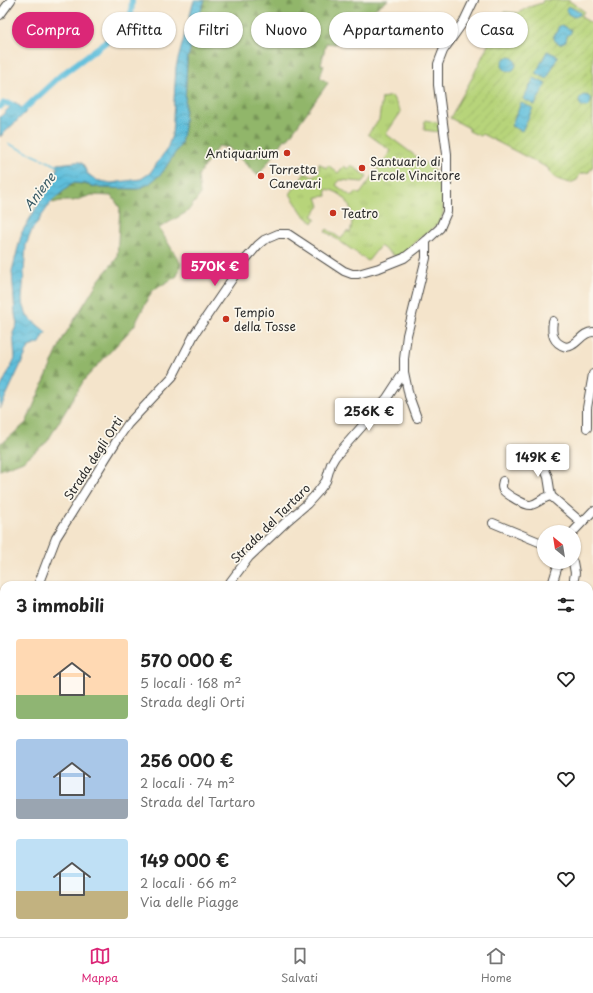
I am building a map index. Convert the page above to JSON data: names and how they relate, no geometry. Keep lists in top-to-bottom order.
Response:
{
  "streets": {
    "street": ["Strada degli Orti", "Strada del Tartaro"]
  },
  "water": ["Aniene"],
  "places": [
    "Antiquarium",
    "Santuario di Ercole Vincitore",
    "Torretta Canevari",
    "Teatro",
    "Tempio della Tosse"
  ],
  "north": "top left",
  "page": {
    "chip": [
      "Compra",
      "Affitta",
      "Filtri",
      "Nuovo",
      "Appartamento",
      "Casa"
    ],
    "price": ["570K €", "256K €", "149K €"],
    "heading": "3 immobili",
    "list": [
      {
        "name": "570 000 €",
        "note": "5 locali · 168 m² · Strada degli Orti"
      },
      {
        "name": "256 000 €",
        "note": "2 locali · 74 m² · Strada del Tartaro"
      },
      {
        "name": "149 000 €",
        "note": "2 locali · 66 m² · Via delle Piagge"
      }
    ],
    "tabs": ["Mappa", "Salvati", "Home"]
  }
}
